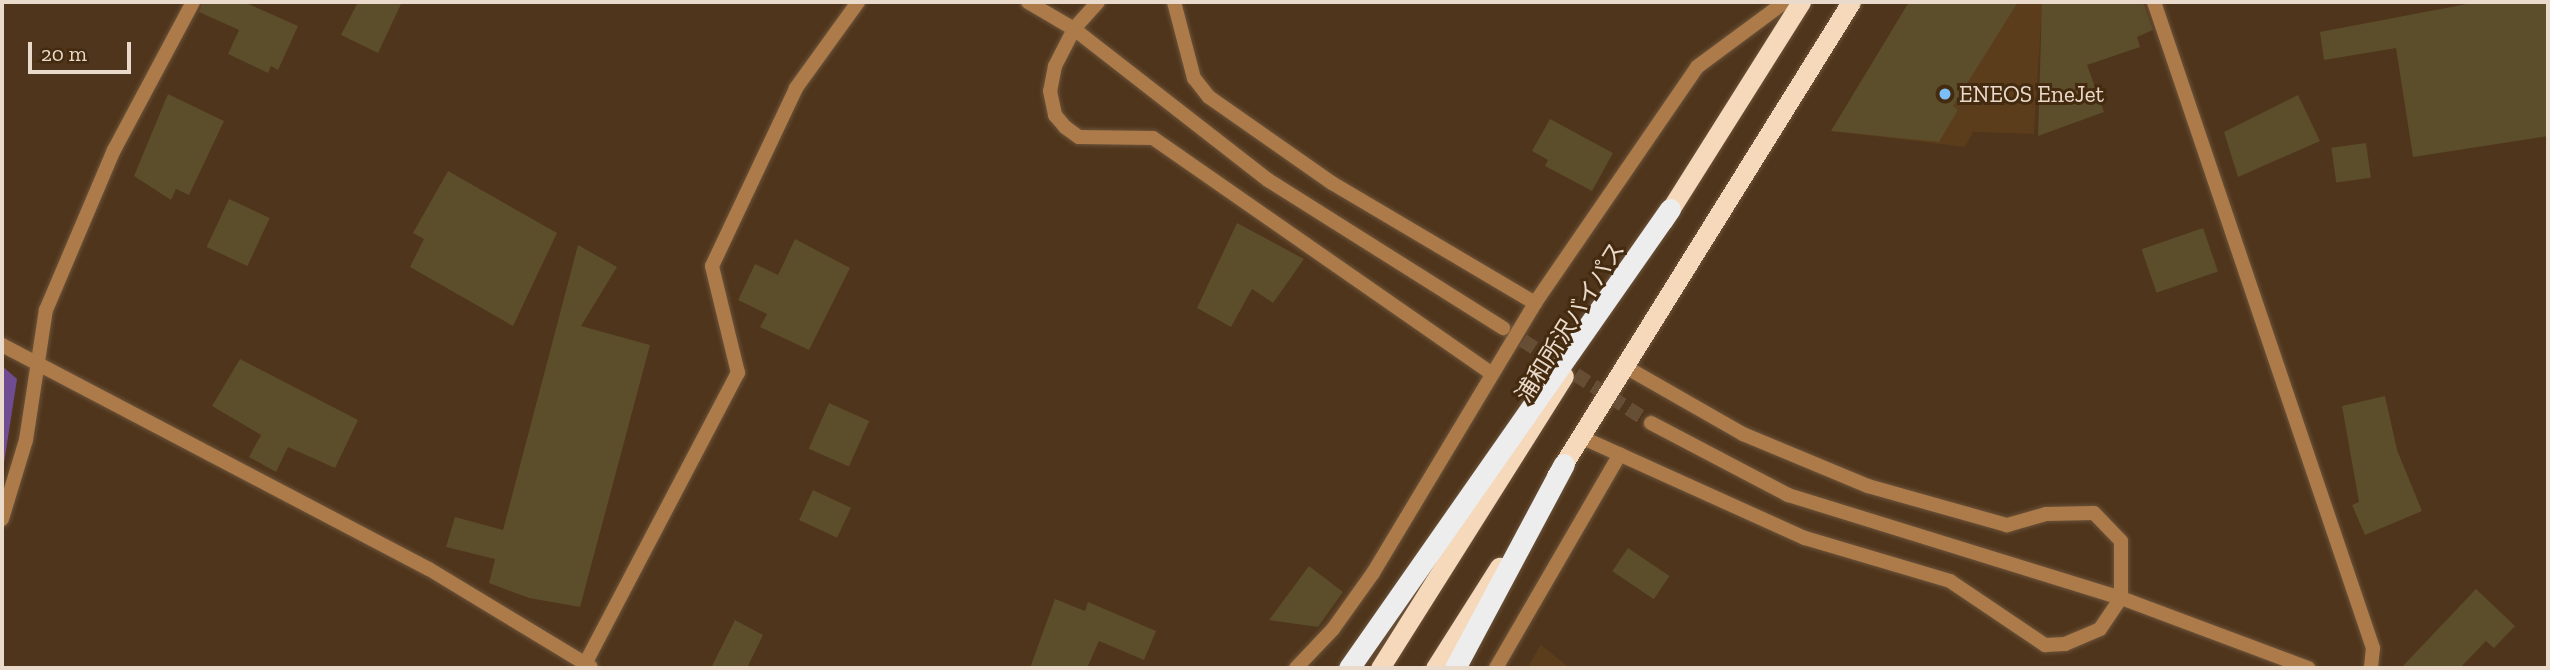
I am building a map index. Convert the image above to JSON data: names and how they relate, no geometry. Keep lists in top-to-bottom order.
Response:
{
  "streets": {
    "highway": ["浦和所沢バイパス"]
  },
  "places": ["ENEOS EneJet"],
  "scale_bar": "20 m"
}
